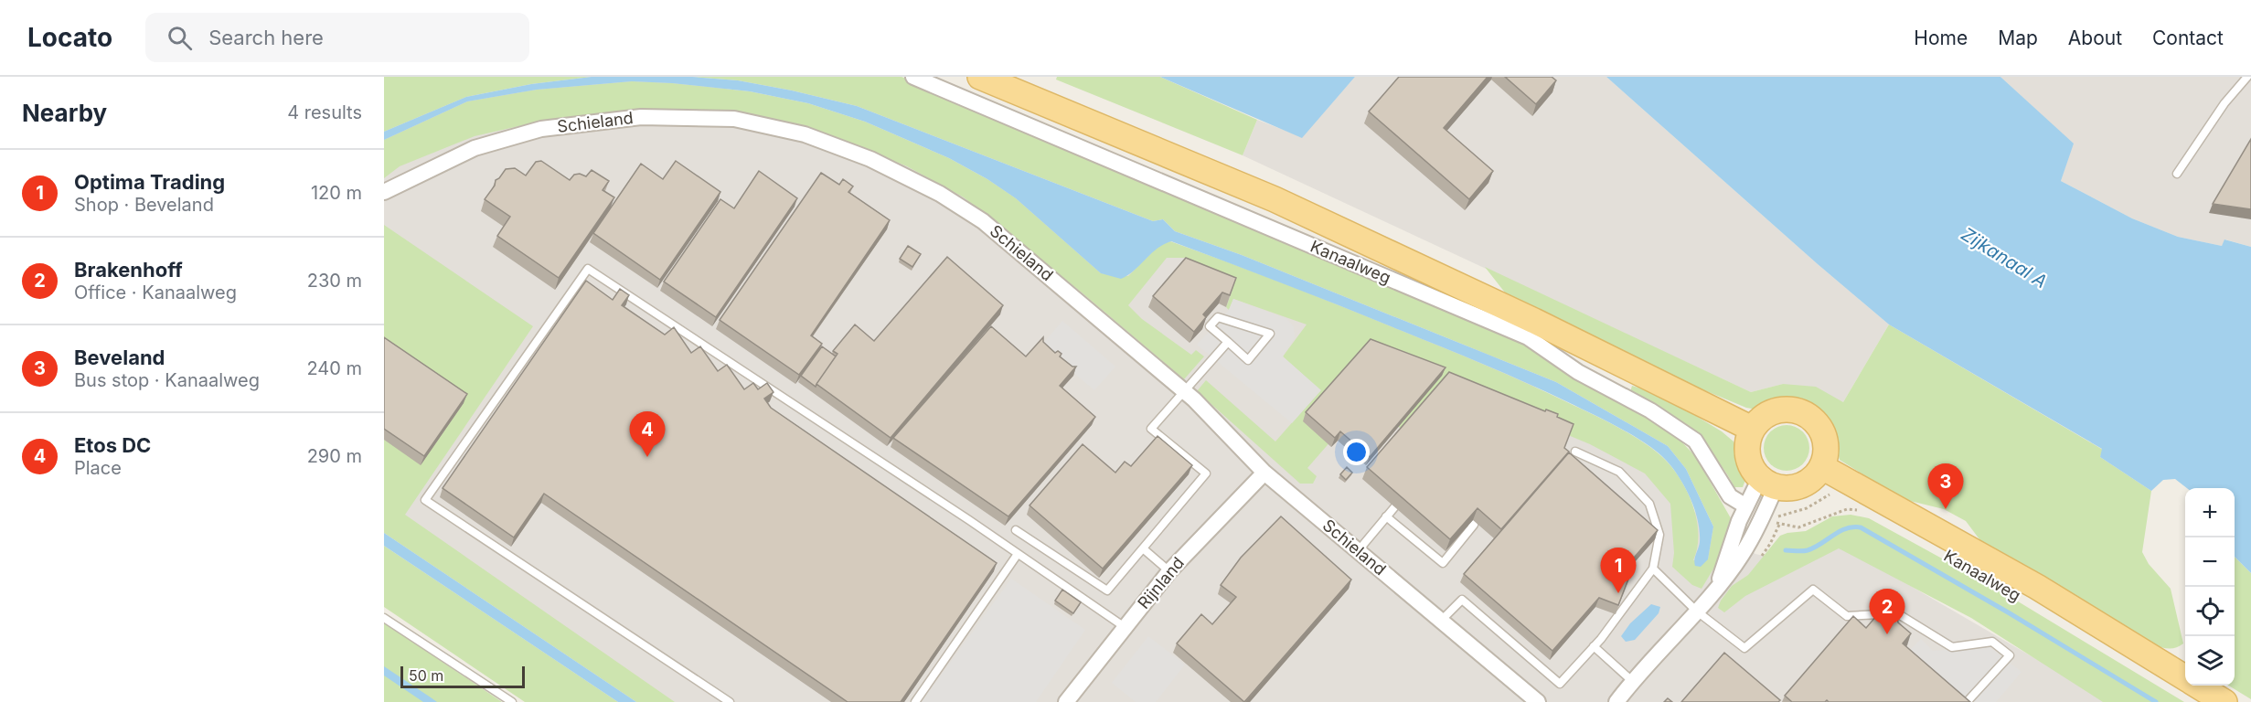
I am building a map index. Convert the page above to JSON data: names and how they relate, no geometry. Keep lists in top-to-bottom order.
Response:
{
  "streets": {
    "main road": ["Kanaalweg"],
    "street": ["Schieland", "Rijnland"]
  },
  "crossings": [
    ["Schieland", "Rijnland"]
  ],
  "water": ["Zijkanaal A"],
  "scale_bar": "50 m",
  "page": {
    "header": "Locato",
    "search": "Search here",
    "nav": [
      "Home",
      "Map",
      "About",
      "Contact"
    ],
    "heading": ["Nearby", "4 results"],
    "list": [
      {
        "mark": "1",
        "name": "Optima Trading",
        "note": "Shop · Beveland",
        "value": "120 m"
      },
      {
        "mark": "2",
        "name": "Brakenhoff",
        "note": "Office · Kanaalweg",
        "value": "230 m"
      },
      {
        "mark": "3",
        "name": "Beveland",
        "note": "Bus stop · Kanaalweg",
        "value": "240 m"
      },
      {
        "mark": "4",
        "name": "Etos DC",
        "note": "Place",
        "value": "290 m"
      }
    ],
    "pins": [
      "4",
      "3",
      "1",
      "2"
    ],
    "map_buttons": ["+", "−"],
    "scale": "50 m"
  }
}
